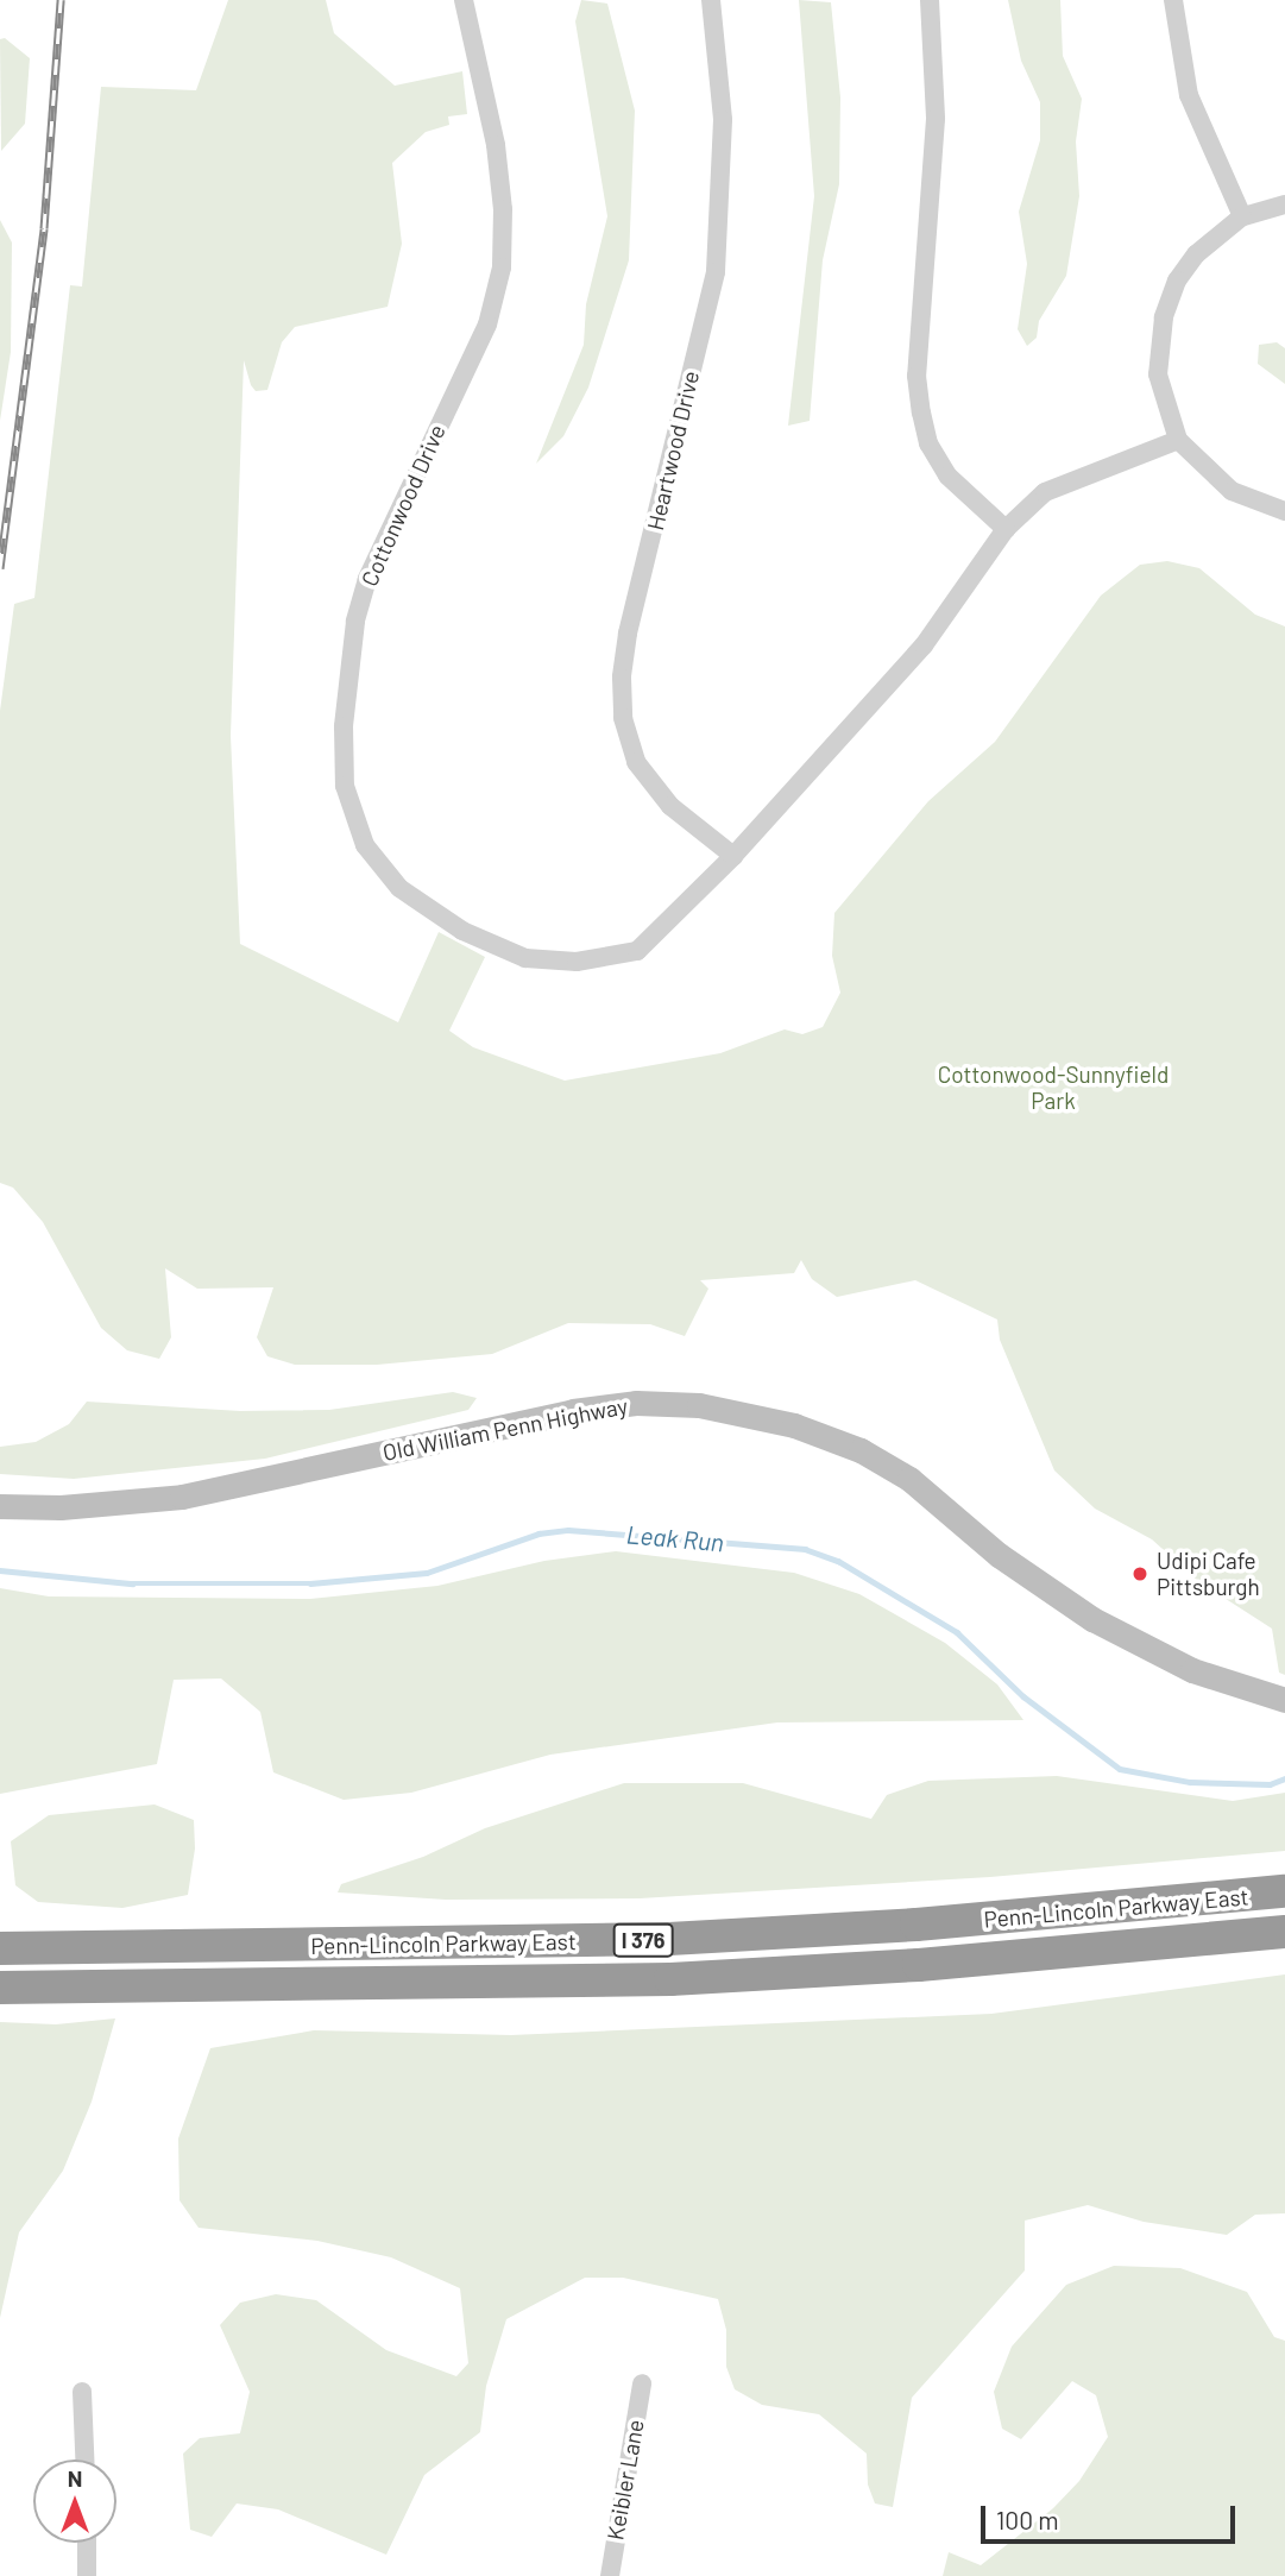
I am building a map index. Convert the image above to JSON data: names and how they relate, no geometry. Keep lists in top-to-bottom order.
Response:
{
  "streets": {
    "highway": ["Penn-Lincoln Parkway East", "I 376"],
    "main road": ["Old William Penn Highway"],
    "street": ["Heartwood Drive", "Cottonwood Drive", "Keibler Lane"]
  },
  "crossings": [
    ["Heartwood Drive", "Cottonwood Drive"]
  ],
  "water": ["Leak Run"],
  "parks": ["Cottonwood-Sunnyfield Park"],
  "places": ["Udipi Cafe Pittsburgh"],
  "scale_bar": "100 m",
  "north": "top"
}
